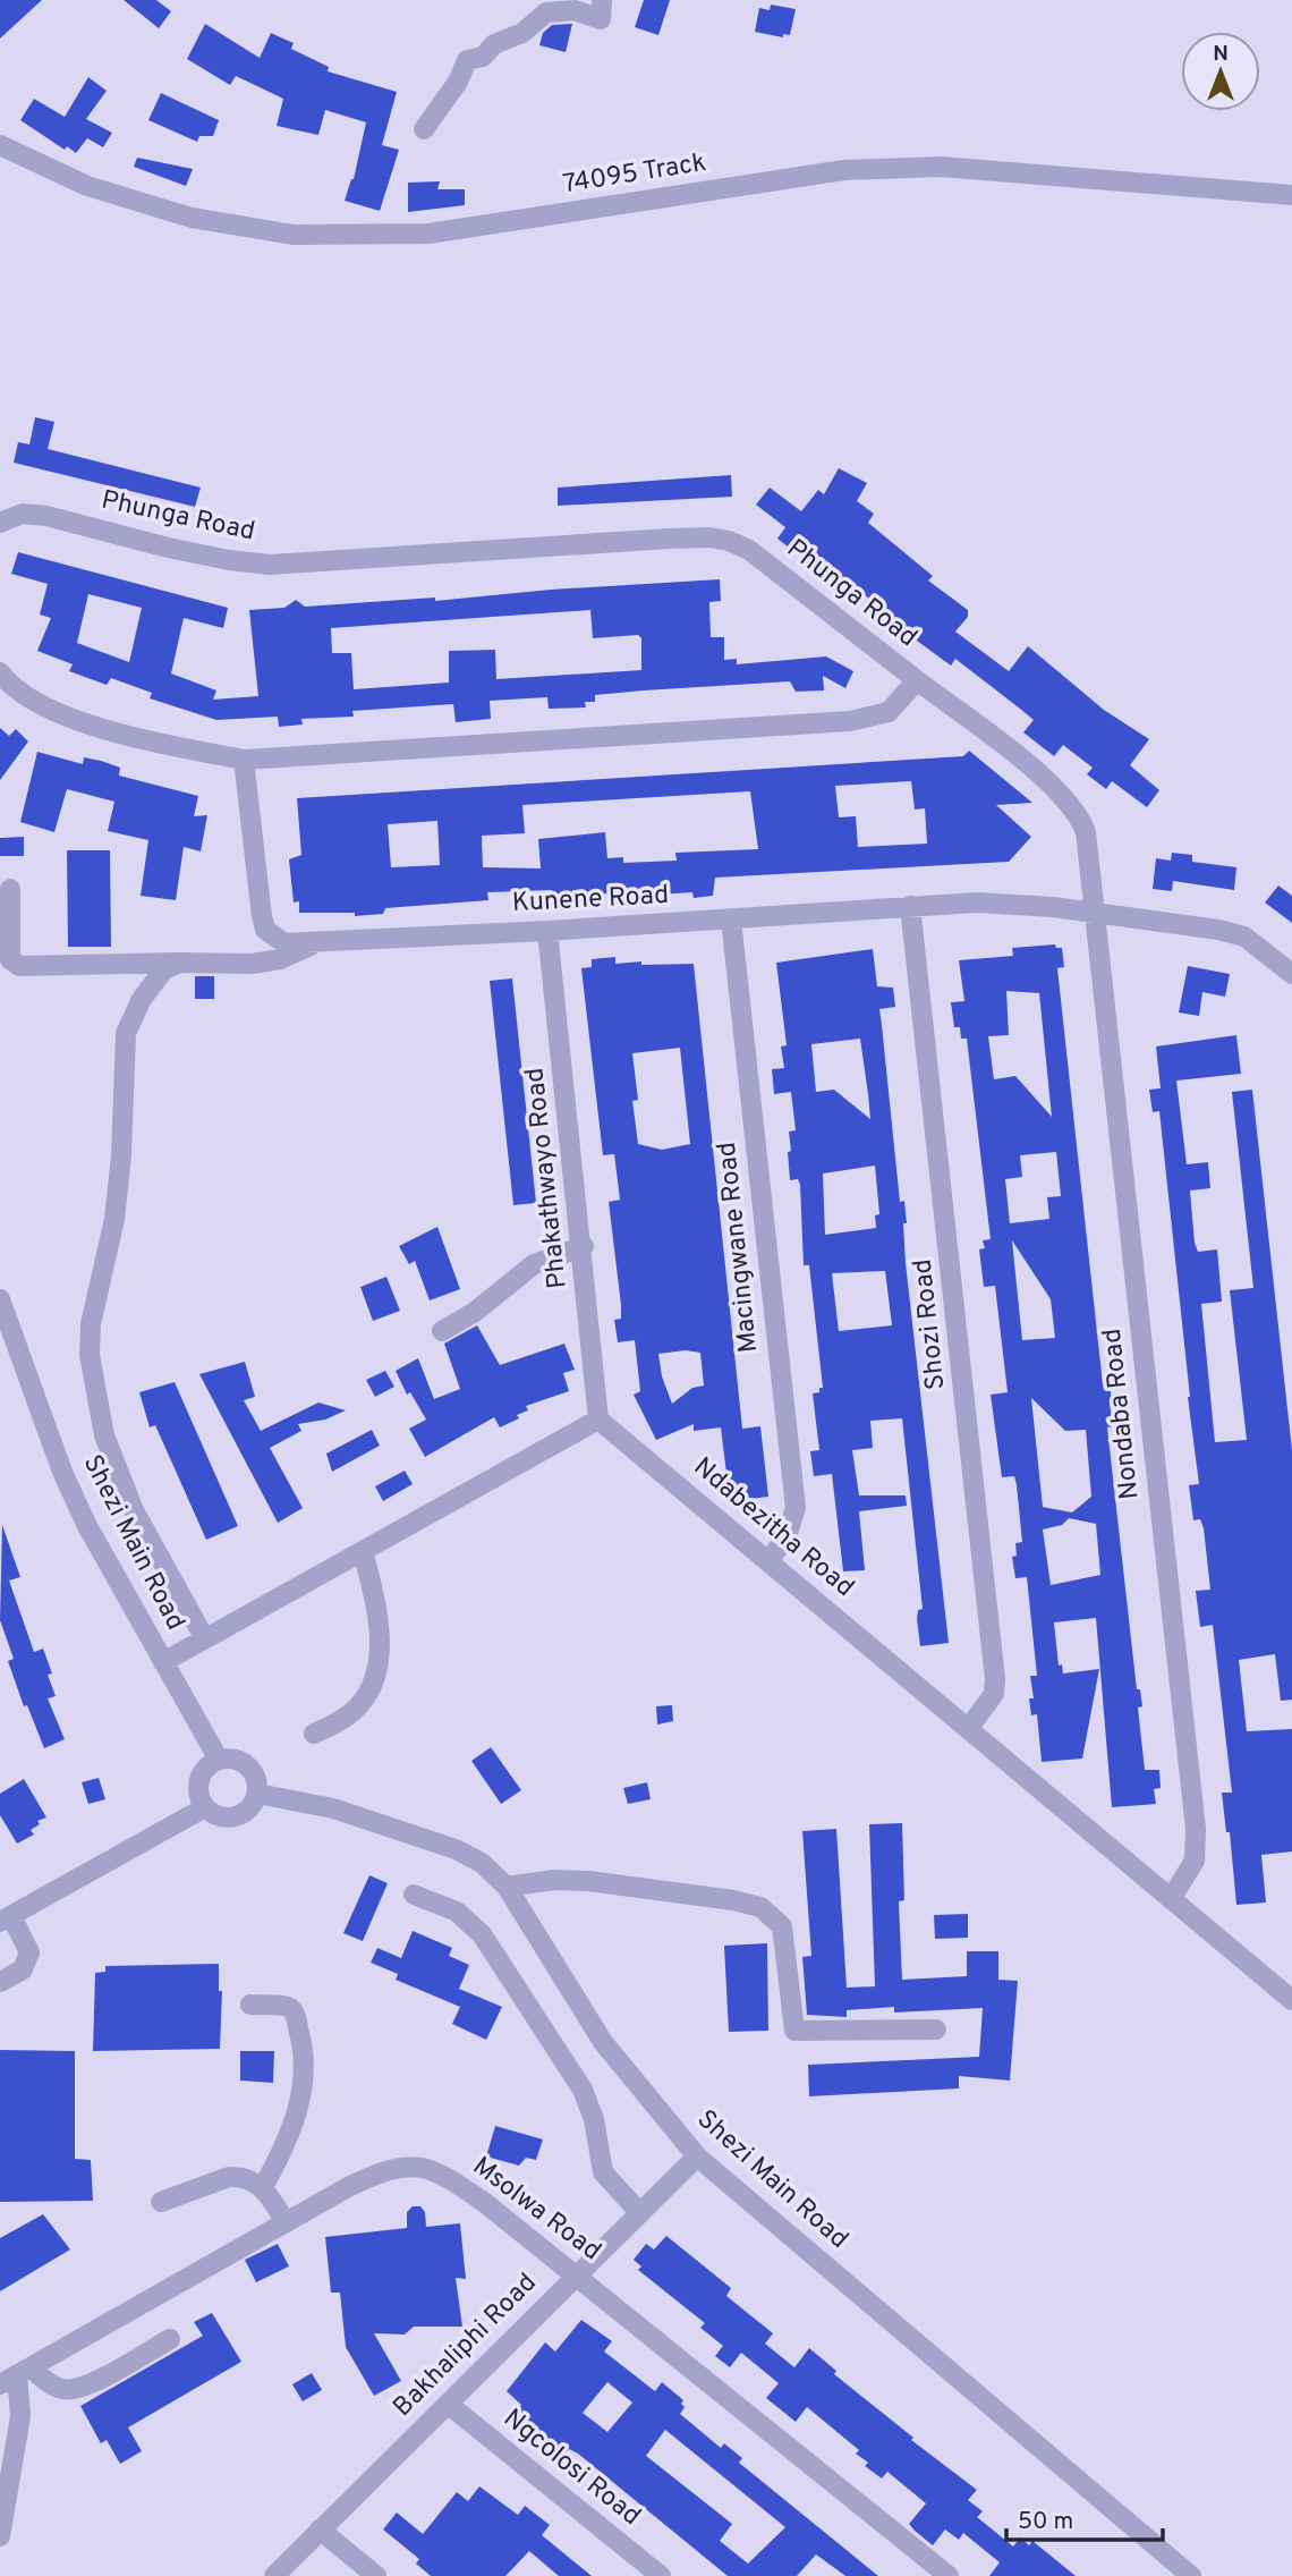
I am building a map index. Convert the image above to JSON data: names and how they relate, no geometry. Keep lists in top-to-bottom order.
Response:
{
  "streets": {
    "street": [
      "74095 Track",
      "Phunga Road",
      "Kunene Road",
      "Phakathwayo Road",
      "Macingwane Road",
      "Shozi Road",
      "Nondaba Road",
      "Ndabezitha Road",
      "Shezi Main Road",
      "Msolwa Road",
      "Bakhaliphi Road",
      "Ngcolosi Road"
    ]
  },
  "crossings": [
    ["Phunga Road", "Kunene Road"],
    ["Kunene Road", "Phakathwayo Road"],
    ["Kunene Road", "Macingwane Road"],
    ["Kunene Road", "Shozi Road"],
    ["Kunene Road", "Nondaba Road"],
    ["Phakathwayo Road", "Ndabezitha Road"],
    ["Macingwane Road", "Ndabezitha Road"],
    ["Shozi Road", "Ndabezitha Road"],
    ["Nondaba Road", "Ndabezitha Road"],
    ["Shezi Main Road", "Bakhaliphi Road"],
    ["Msolwa Road", "Bakhaliphi Road"],
    ["Bakhaliphi Road", "Ngcolosi Road"]
  ],
  "scale_bar": "50 m",
  "north": "top"
}
